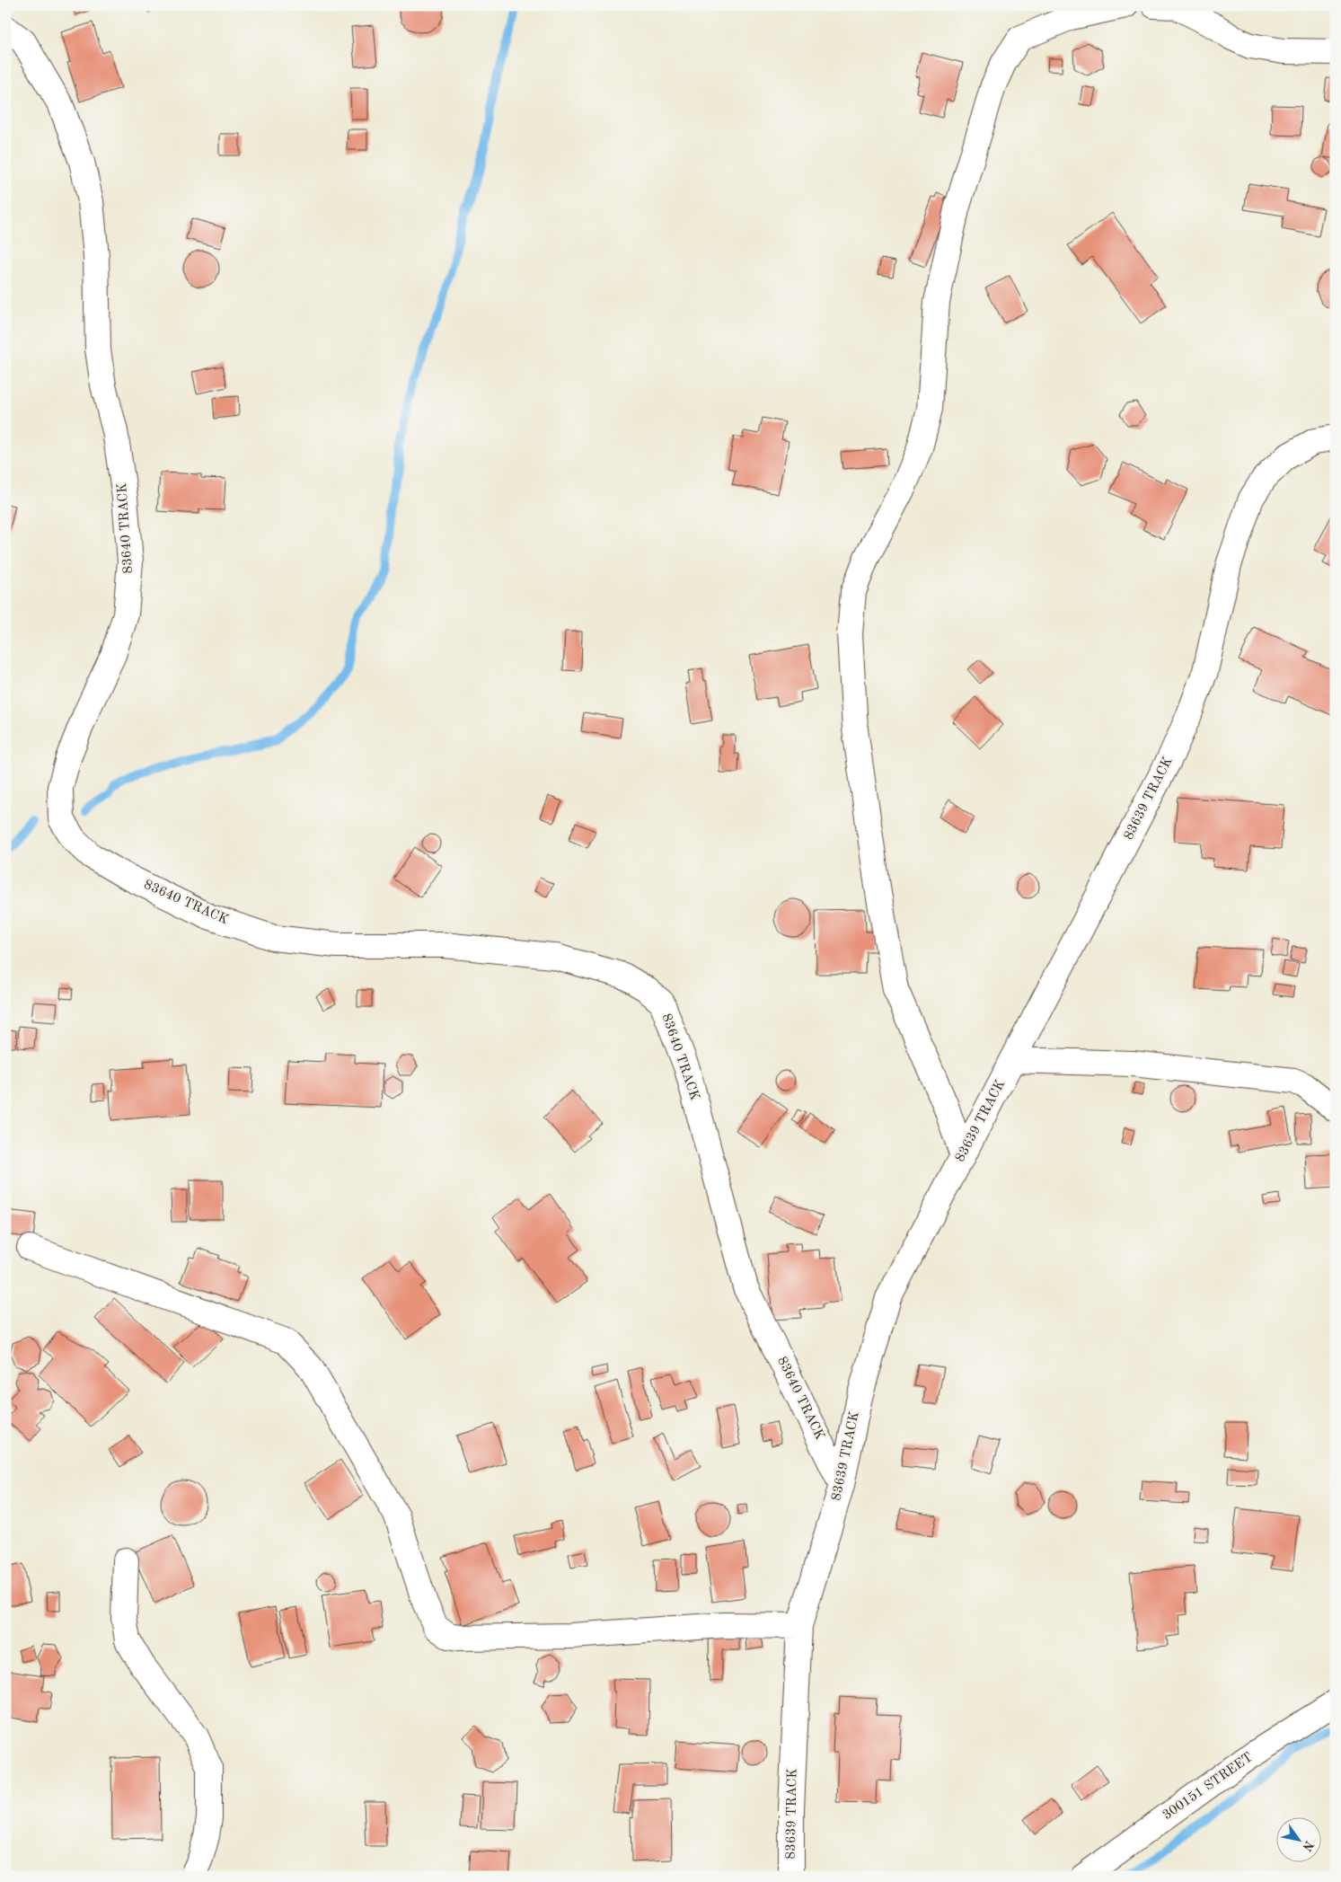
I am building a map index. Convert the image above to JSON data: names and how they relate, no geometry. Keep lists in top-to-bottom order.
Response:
{
  "streets": {
    "street": ["83640 TRACK", "83639 TRACK", "300151 STREET"]
  },
  "crossings": [
    ["83640 TRACK", "83639 TRACK"]
  ],
  "north": "bottom right"
}
